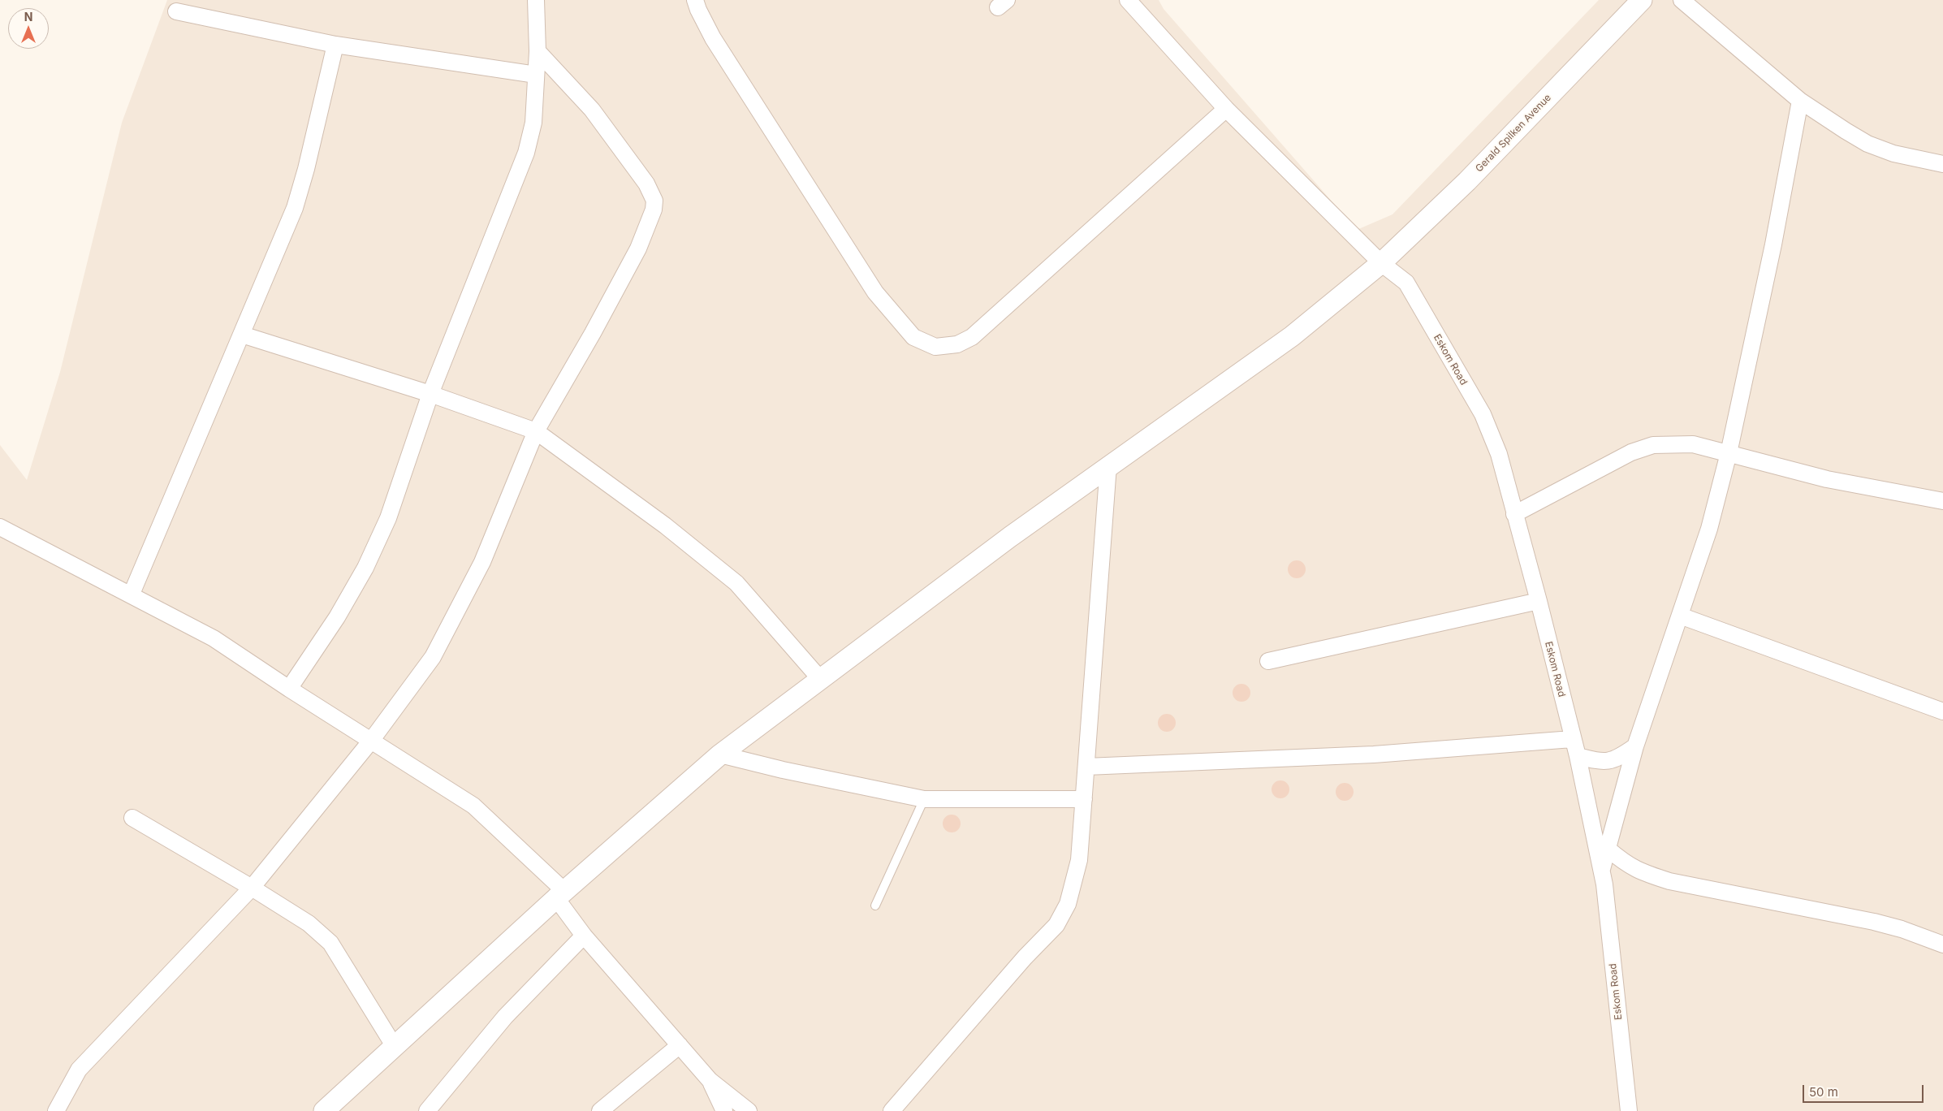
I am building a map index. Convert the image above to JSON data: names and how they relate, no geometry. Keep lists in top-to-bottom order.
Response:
{
  "streets": {
    "street": ["Gerald Spilken Avenue", "Eskom Road"]
  },
  "crossings": [
    ["Gerald Spilken Avenue", "Eskom Road"]
  ],
  "scale_bar": "50 m",
  "north": "top"
}
